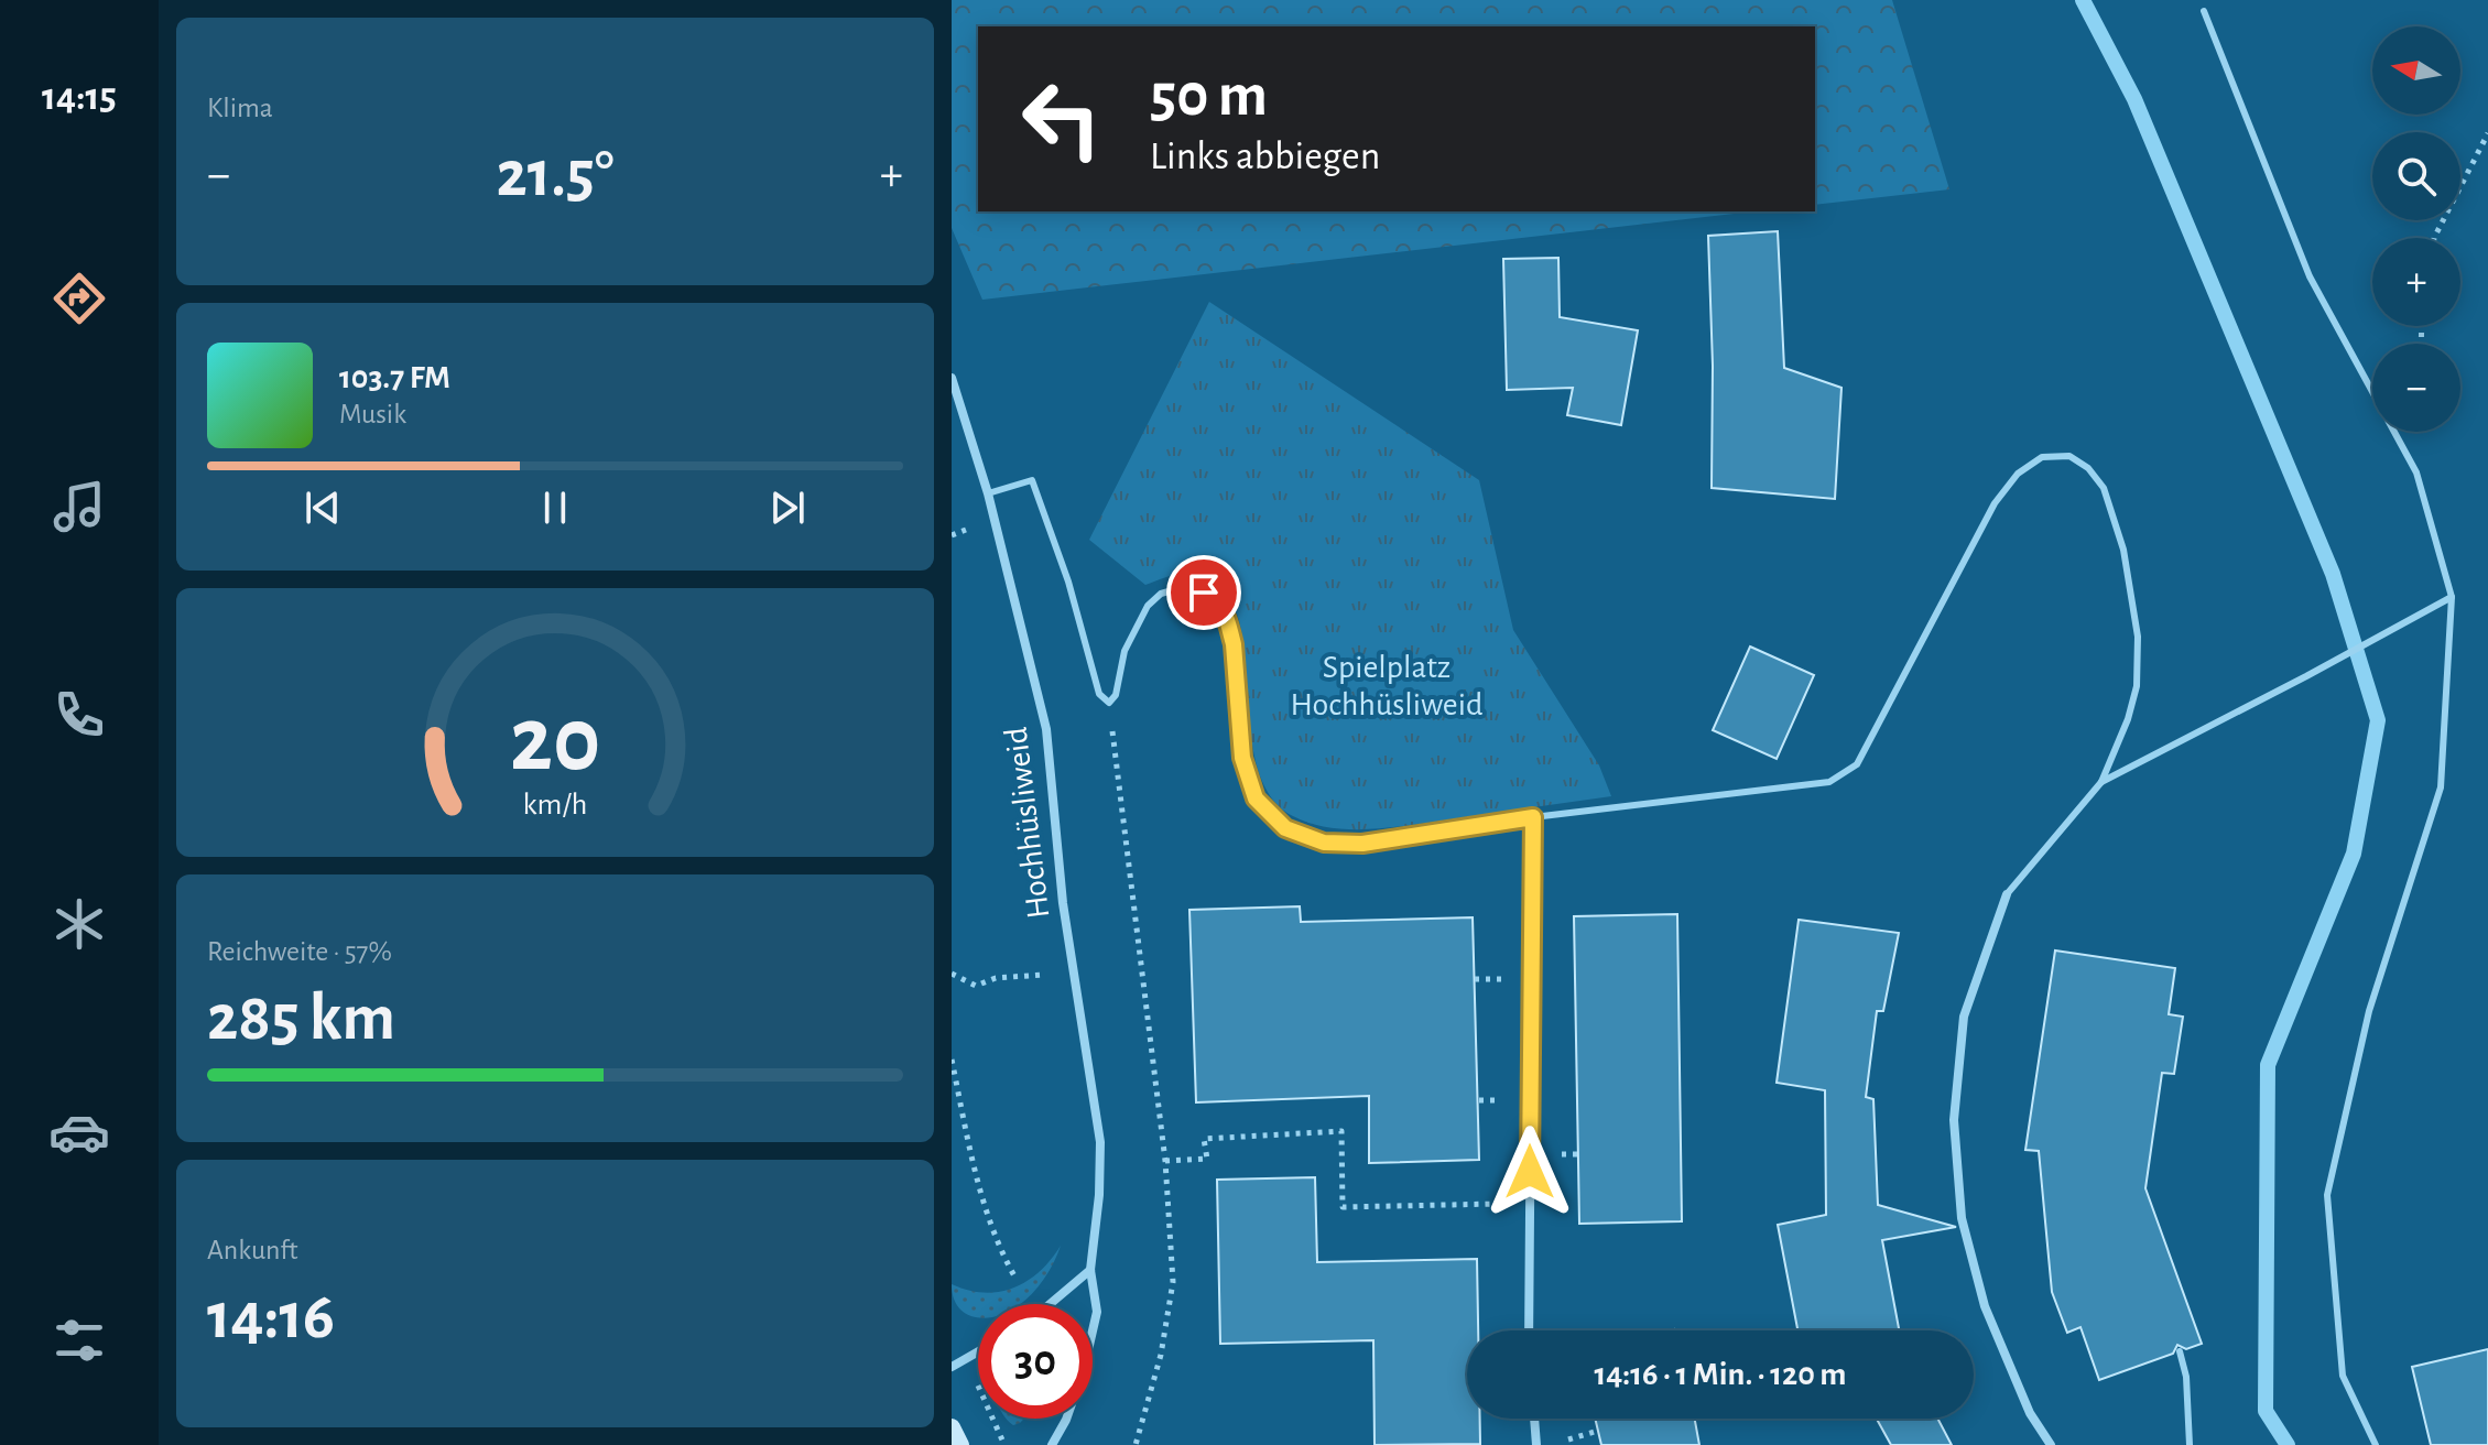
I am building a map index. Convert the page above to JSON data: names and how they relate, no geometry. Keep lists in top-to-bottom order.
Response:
{
  "streets": {
    "street": ["Hochhüsliweid"]
  },
  "parks": ["Spielplatz Hochhüsliweid"],
  "north": "left",
  "page": {
    "tabs": "14:15",
    "tile": [
      "Klima",
      ["Reichweite · 57%", "285 km"],
      ["Ankunft", "14:16"]
    ],
    "map_buttons": ["+", "−"],
    "turn": ["50 m", "Links abbiegen"],
    "heat": ["−", "21.5°", "+"],
    "song": ["103.7 FM", "Musik"],
    "limit": "30",
    "trip": "14:16 · 1 Min. · 120 m",
    "gauge": ["20", "km/h"]
  }
}
